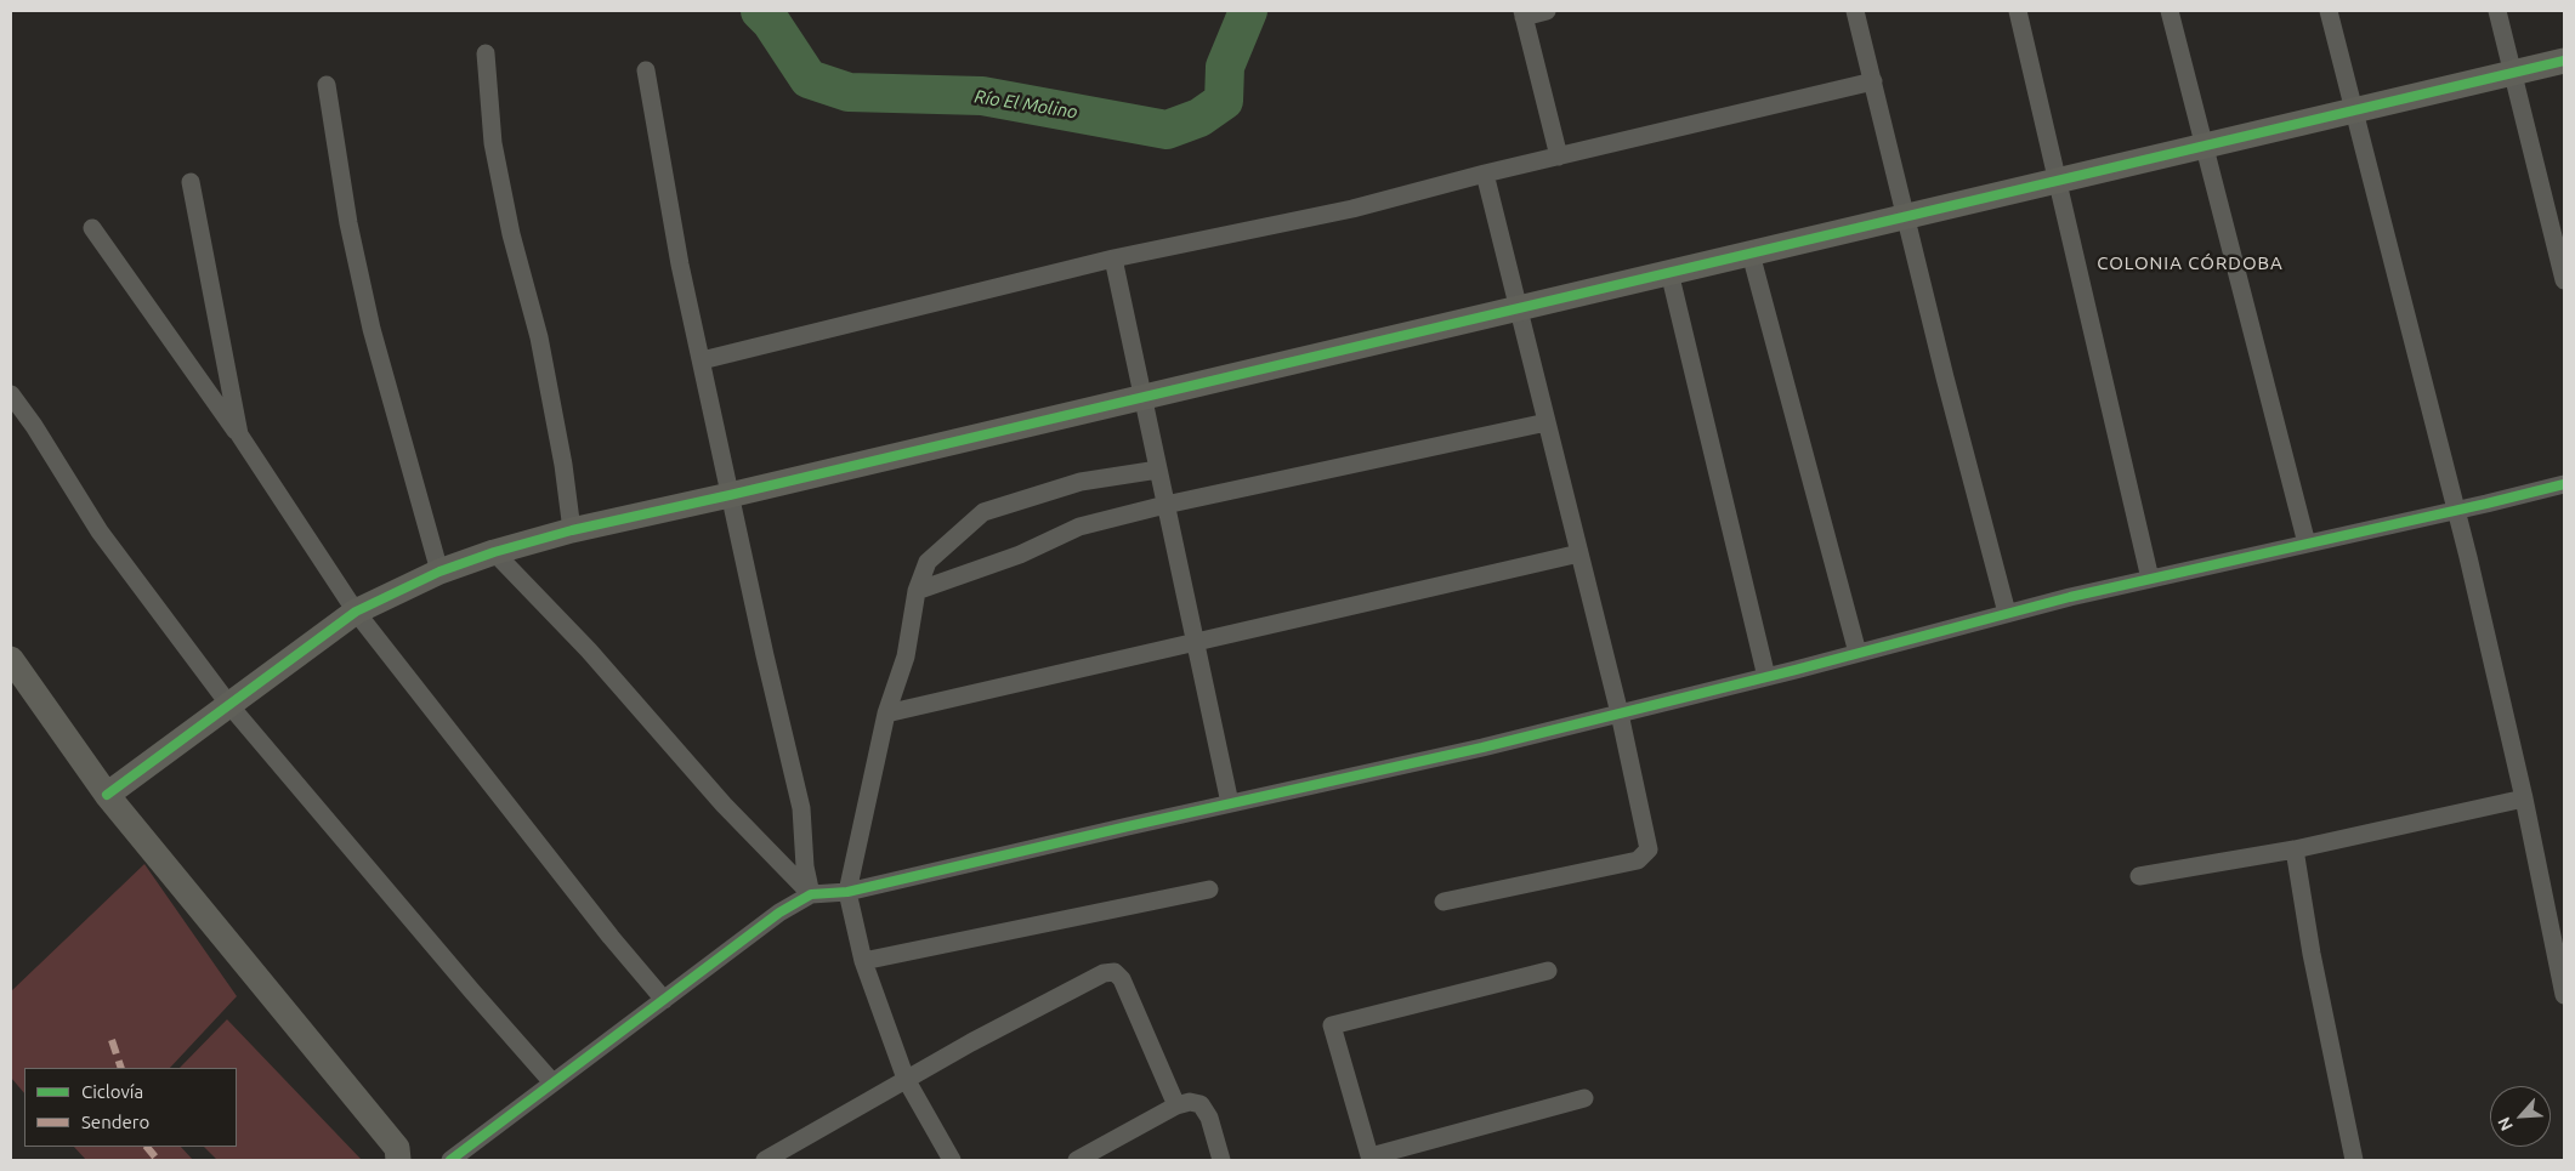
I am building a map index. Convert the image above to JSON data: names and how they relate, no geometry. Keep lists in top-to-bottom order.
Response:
{
  "districts": ["COLONIA CÓRDOBA"],
  "water": ["Río El Molino"],
  "legend": ["Ciclovía", "Sendero"],
  "north": "bottom left"
}
